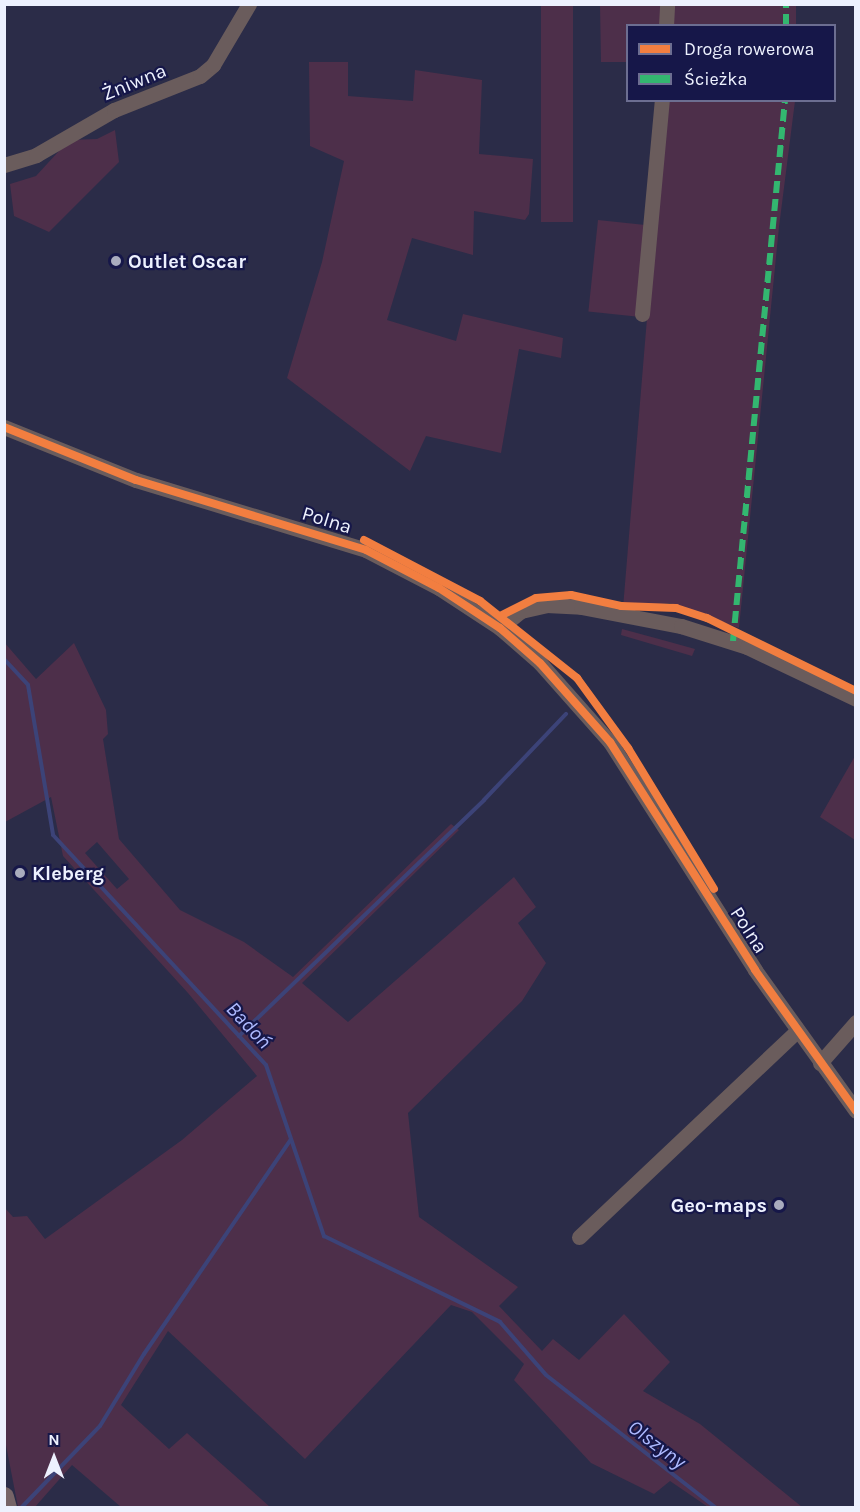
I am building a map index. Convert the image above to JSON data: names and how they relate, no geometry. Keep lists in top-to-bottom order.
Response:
{
  "streets": {
    "street": ["Żniwna", "Polna"]
  },
  "water": ["Badoń", "Olszyny"],
  "places": ["Outlet Oscar", "Kleberg", "Geo-maps"],
  "legend": ["Droga rowerowa", "Ścieżka"],
  "north": "top"
}
